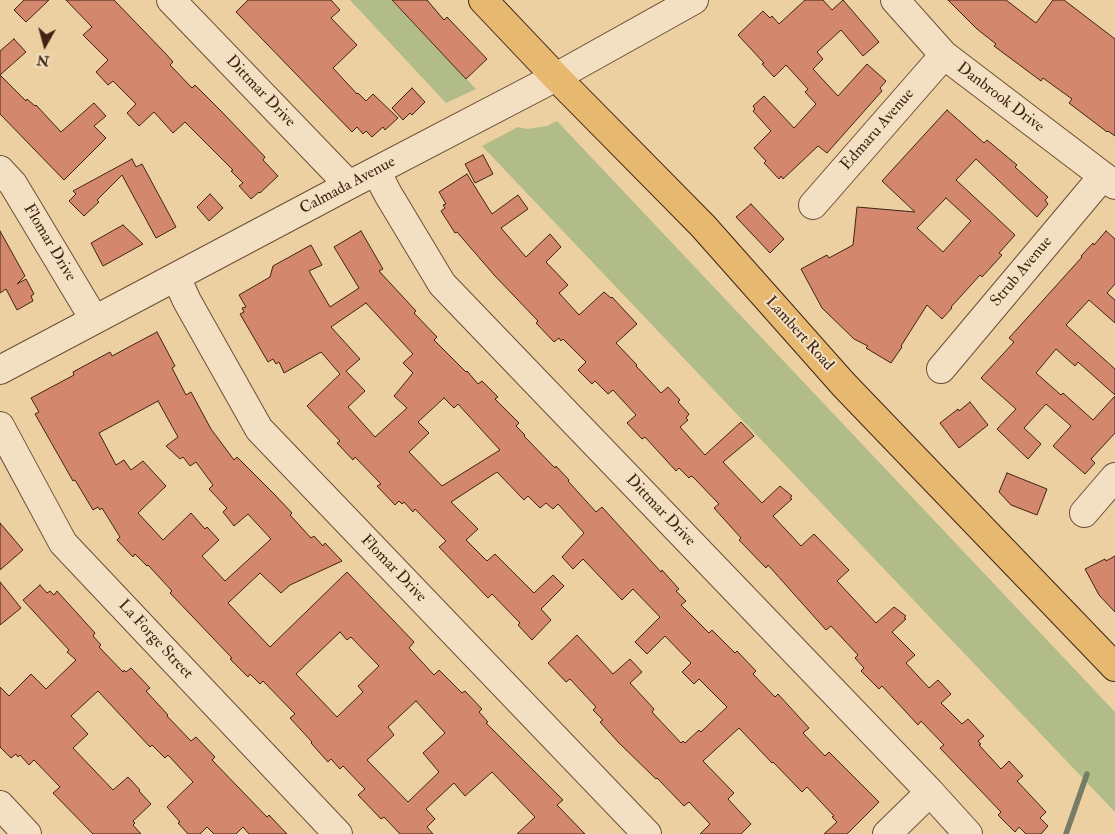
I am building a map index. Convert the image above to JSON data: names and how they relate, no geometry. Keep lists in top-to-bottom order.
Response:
{
  "streets": {
    "main road": ["Lambert Road"],
    "street": [
      "Dittmar Drive",
      "Danbrook Drive",
      "Edmaru Avenue",
      "Calmada Avenue",
      "Flomar Drive",
      "Strub Avenue",
      "La Forge Street"
    ]
  },
  "crossings": [
    ["Dittmar Drive", "Calmada Avenue"],
    ["Danbrook Drive", "Edmaru Avenue"],
    ["Danbrook Drive", "Strub Avenue"],
    ["Calmada Avenue", "Flomar Drive"],
    ["Calmada Avenue", "Lambert Road"]
  ],
  "north": "bottom"
}
